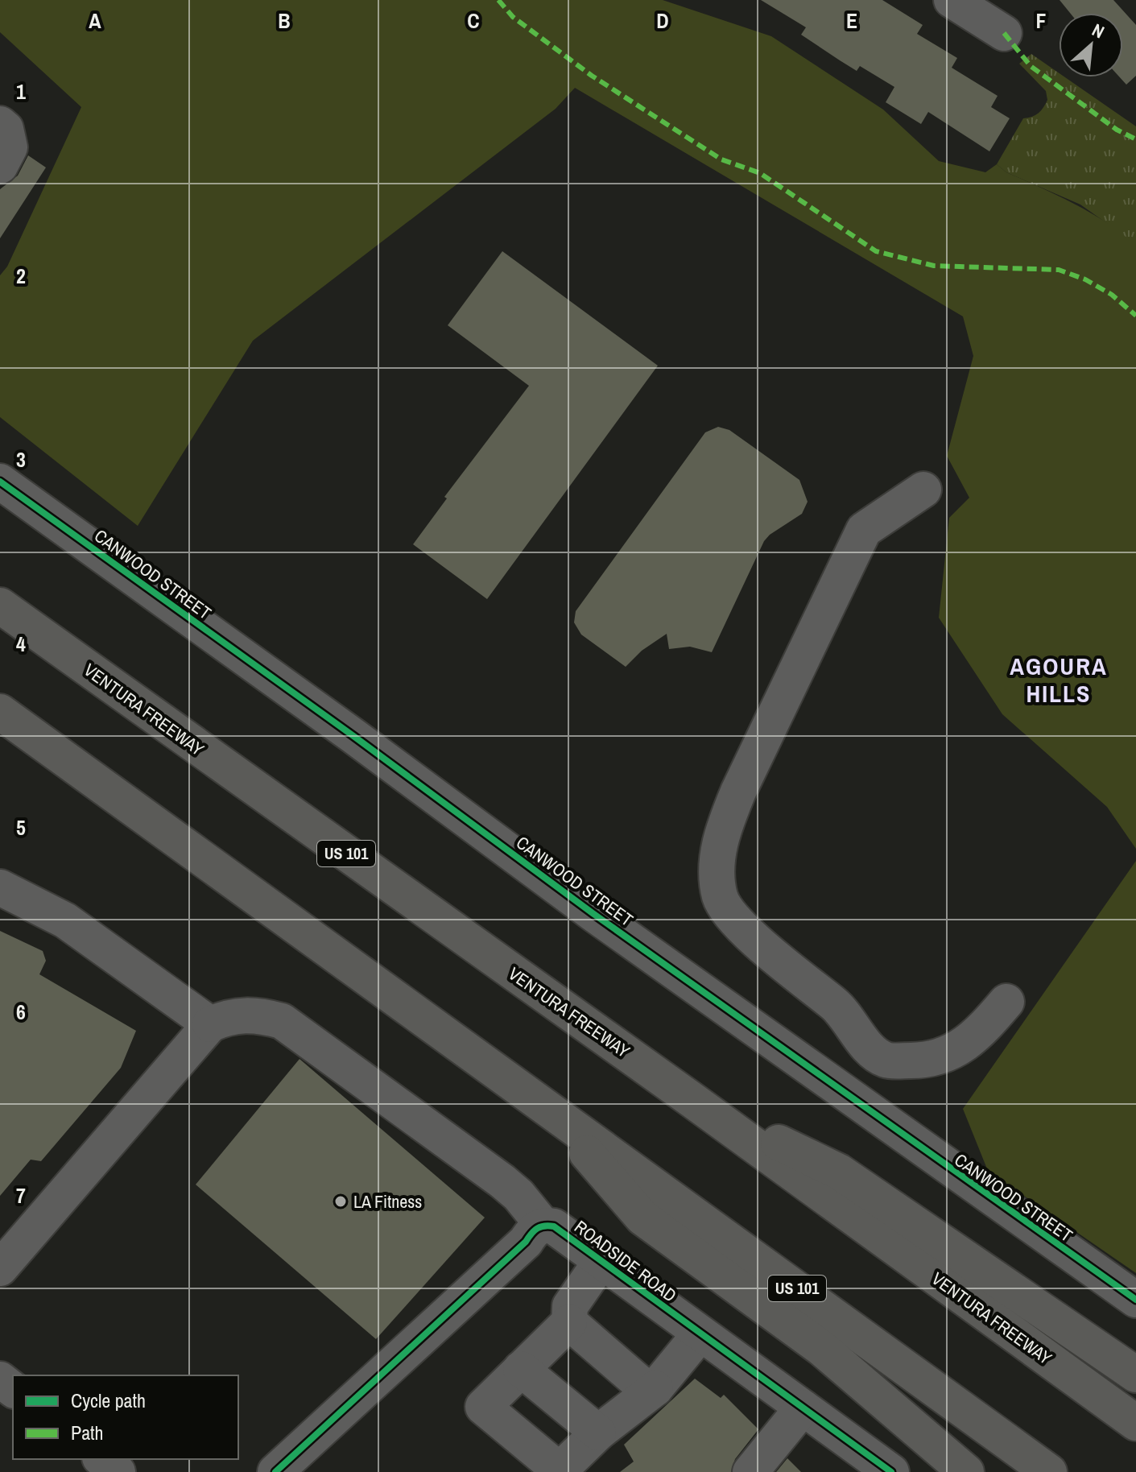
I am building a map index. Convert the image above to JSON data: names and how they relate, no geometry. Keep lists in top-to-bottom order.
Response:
{
  "streets": {
    "highway": ["VENTURA FREEWAY", "US 101"],
    "street": ["CANWOOD STREET", "ROADSIDE ROAD"]
  },
  "districts": ["AGOURA HILLS"],
  "places": ["LA Fitness"],
  "legend": ["Cycle path", "Path"],
  "north": "top right",
  "grid": {
    "columns": [
      "A",
      "B",
      "C",
      "D",
      "E",
      "F"
    ],
    "rows": [
      "1",
      "2",
      "3",
      "4",
      "5",
      "6",
      "7"
    ]
  }
}
